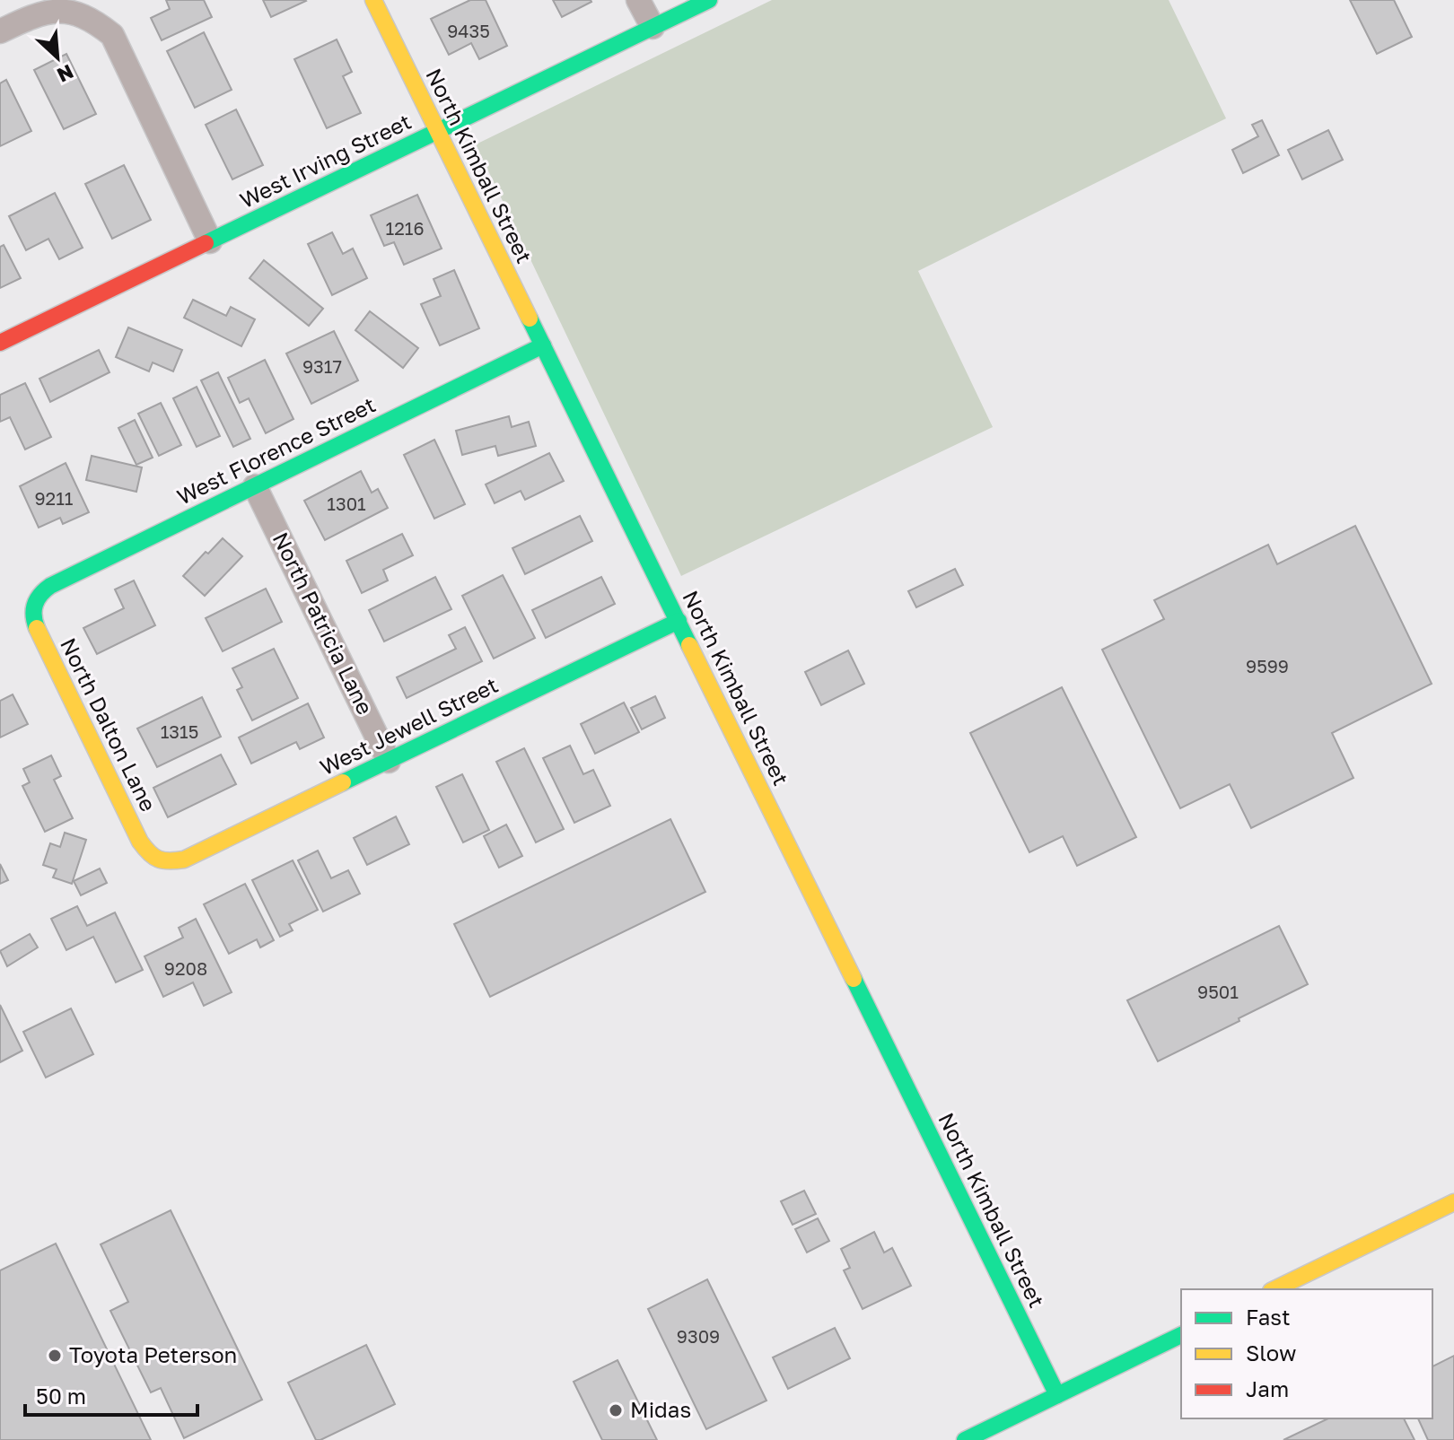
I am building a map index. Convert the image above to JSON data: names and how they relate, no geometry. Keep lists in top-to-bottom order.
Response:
{
  "streets": {
    "street": [
      "West Irving Street",
      "North Kimball Street",
      "West Florence Street",
      "North Patricia Lane",
      "North Dalton Lane",
      "West Jewell Street"
    ]
  },
  "crossings": [
    ["West Irving Street", "North Kimball Street"],
    ["North Kimball Street", "West Florence Street"],
    ["North Kimball Street", "West Jewell Street"],
    ["West Florence Street", "North Patricia Lane"],
    ["West Florence Street", "North Dalton Lane"],
    ["North Patricia Lane", "West Jewell Street"],
    ["North Dalton Lane", "West Jewell Street"]
  ],
  "places": ["Toyota Peterson", "Midas"],
  "house_numbers": [
    "9435",
    "1216",
    "9317",
    "9211",
    "1301",
    "9599",
    "1315",
    "9208",
    "9501",
    "9309"
  ],
  "legend": ["Fast", "Slow", "Jam"],
  "scale_bar": "50 m",
  "north": "bottom right"
}
